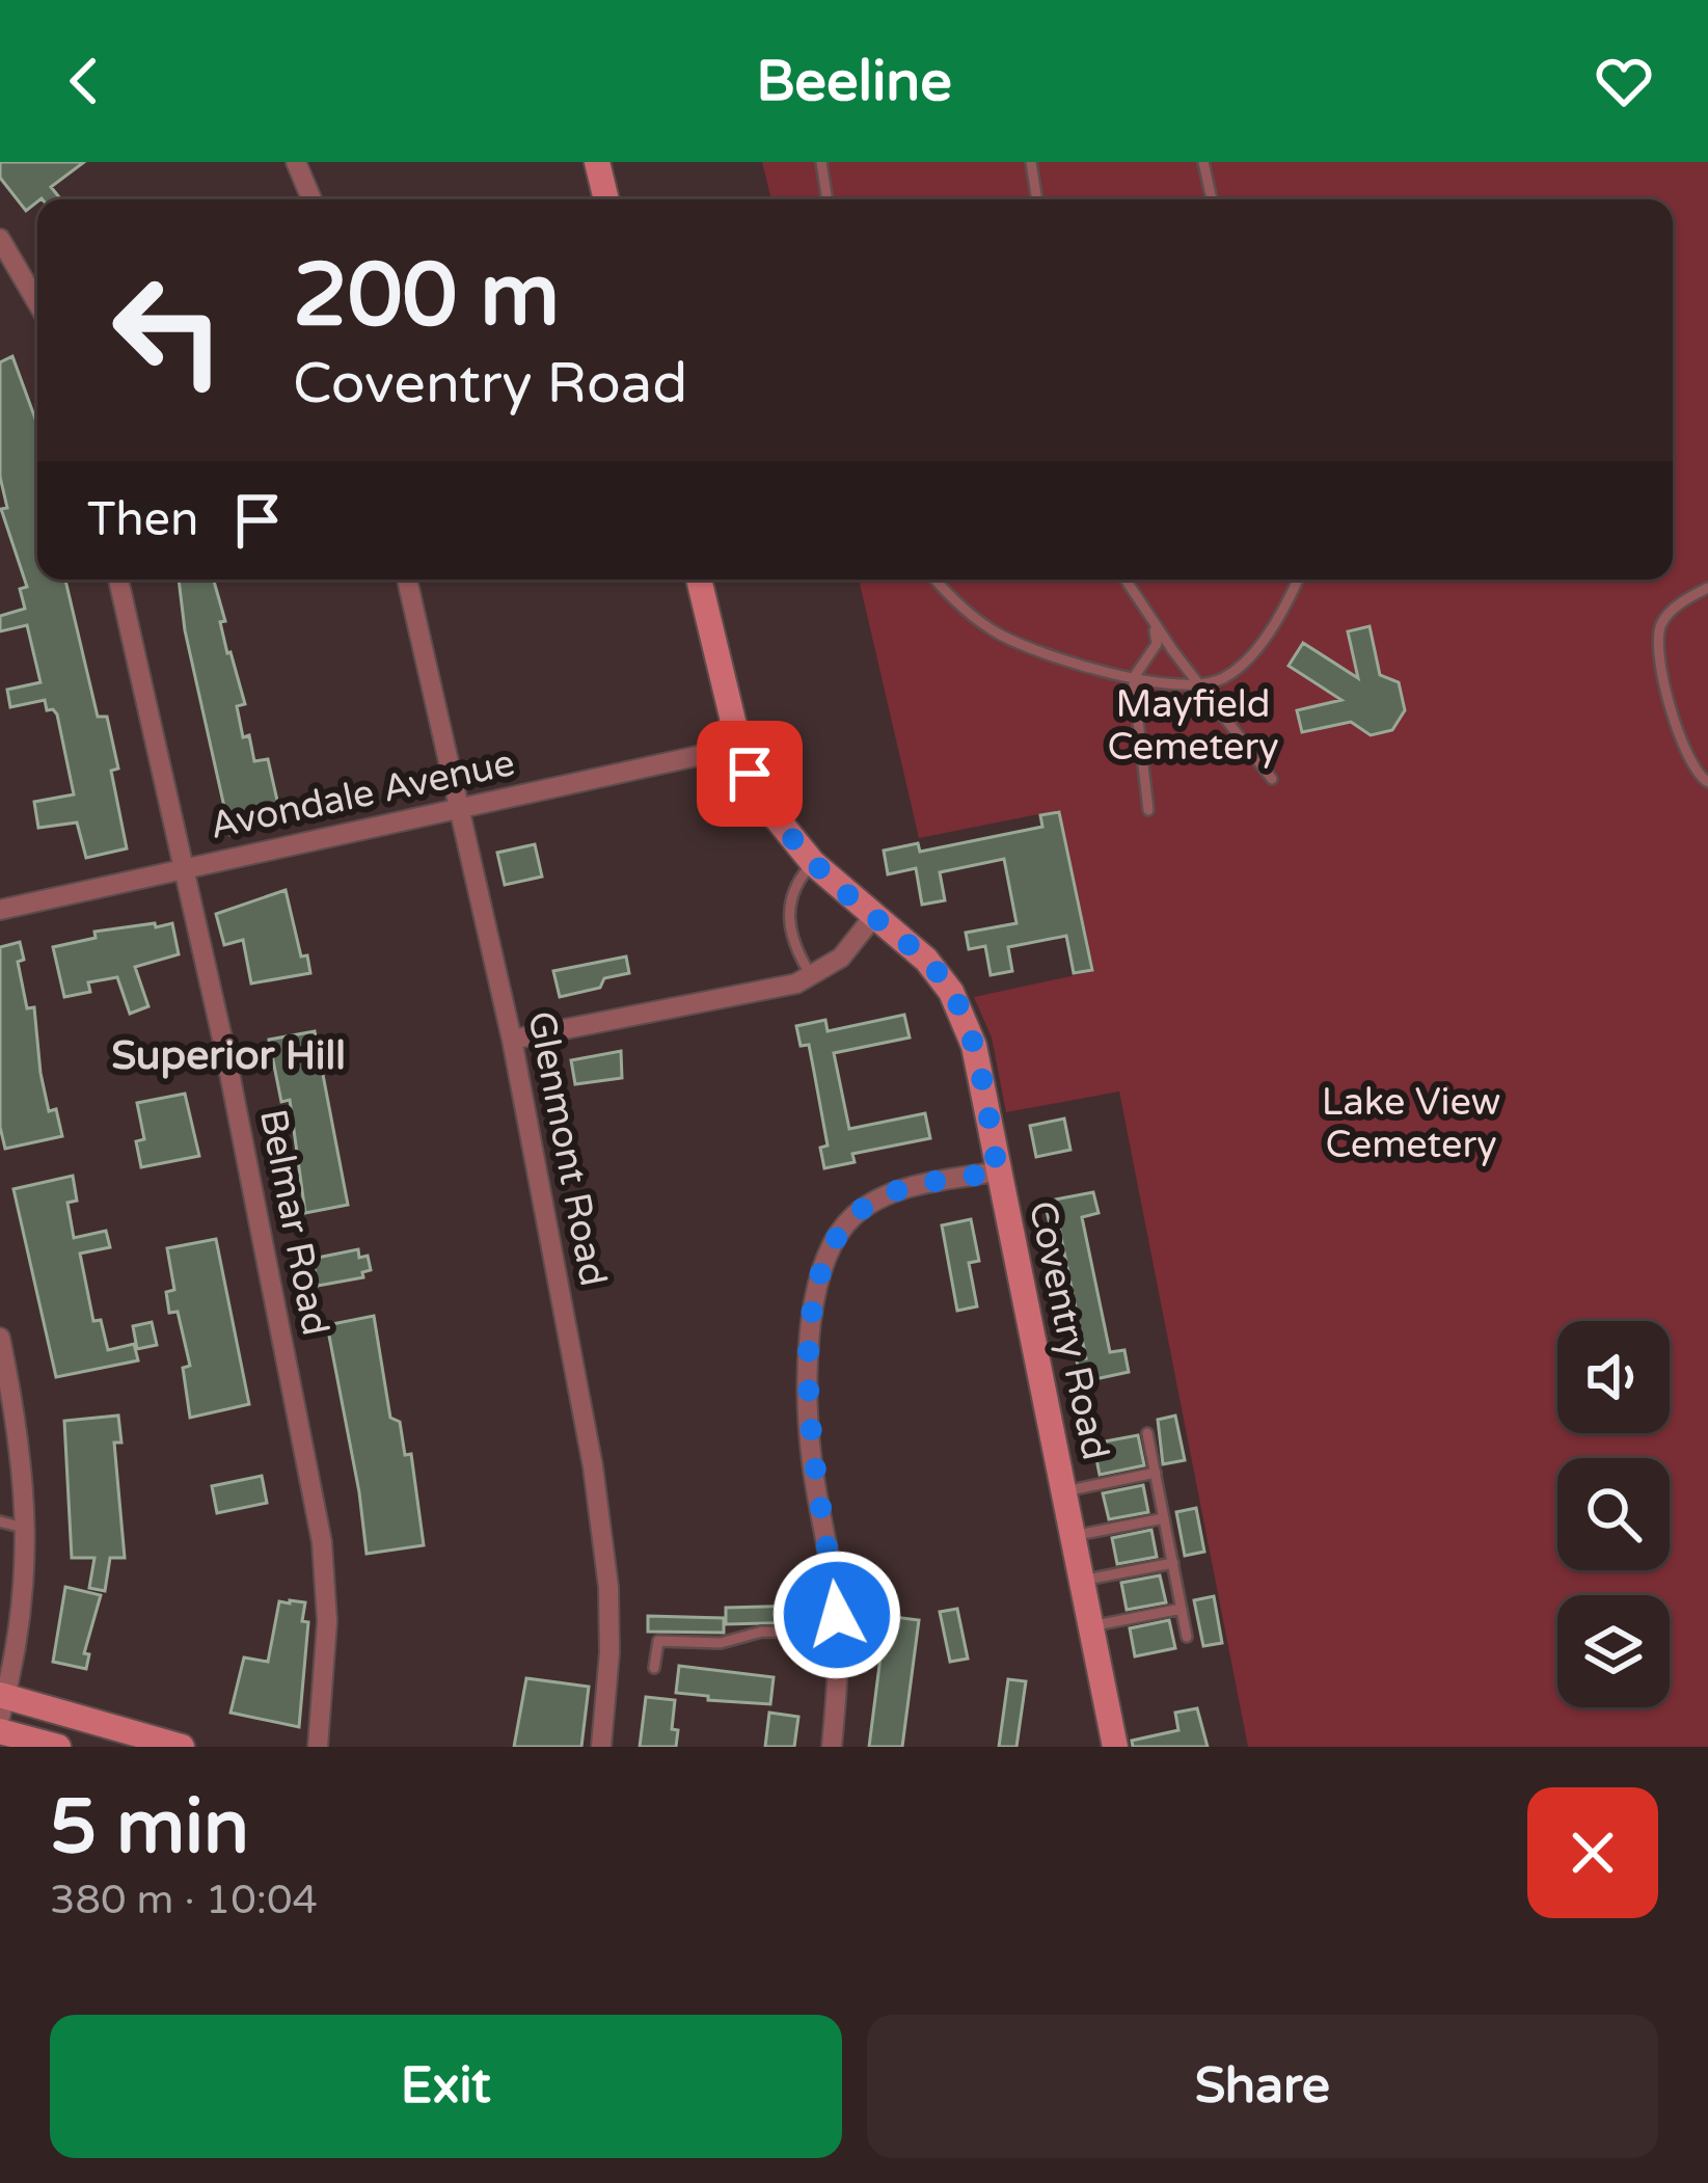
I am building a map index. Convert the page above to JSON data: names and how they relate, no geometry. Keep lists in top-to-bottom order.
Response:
{
  "streets": {
    "street": [
      "Avondale Avenue",
      "Glenmont Road",
      "Belmar Road",
      "Coventry Road"
    ]
  },
  "crossings": [
    ["Avondale Avenue", "Glenmont Road"],
    ["Avondale Avenue", "Belmar Road"],
    ["Avondale Avenue", "Coventry Road"]
  ],
  "districts": ["Superior Hill"],
  "parks": ["Mayfield Cemetery", "Lake View Cemetery"],
  "page": {
    "header": "Beeline",
    "turn": ["200 m", "Coventry Road"],
    "then": "Then",
    "heading": ["5 min", "380 m · 10:04"],
    "buttons": ["Exit", "Share"]
  }
}
